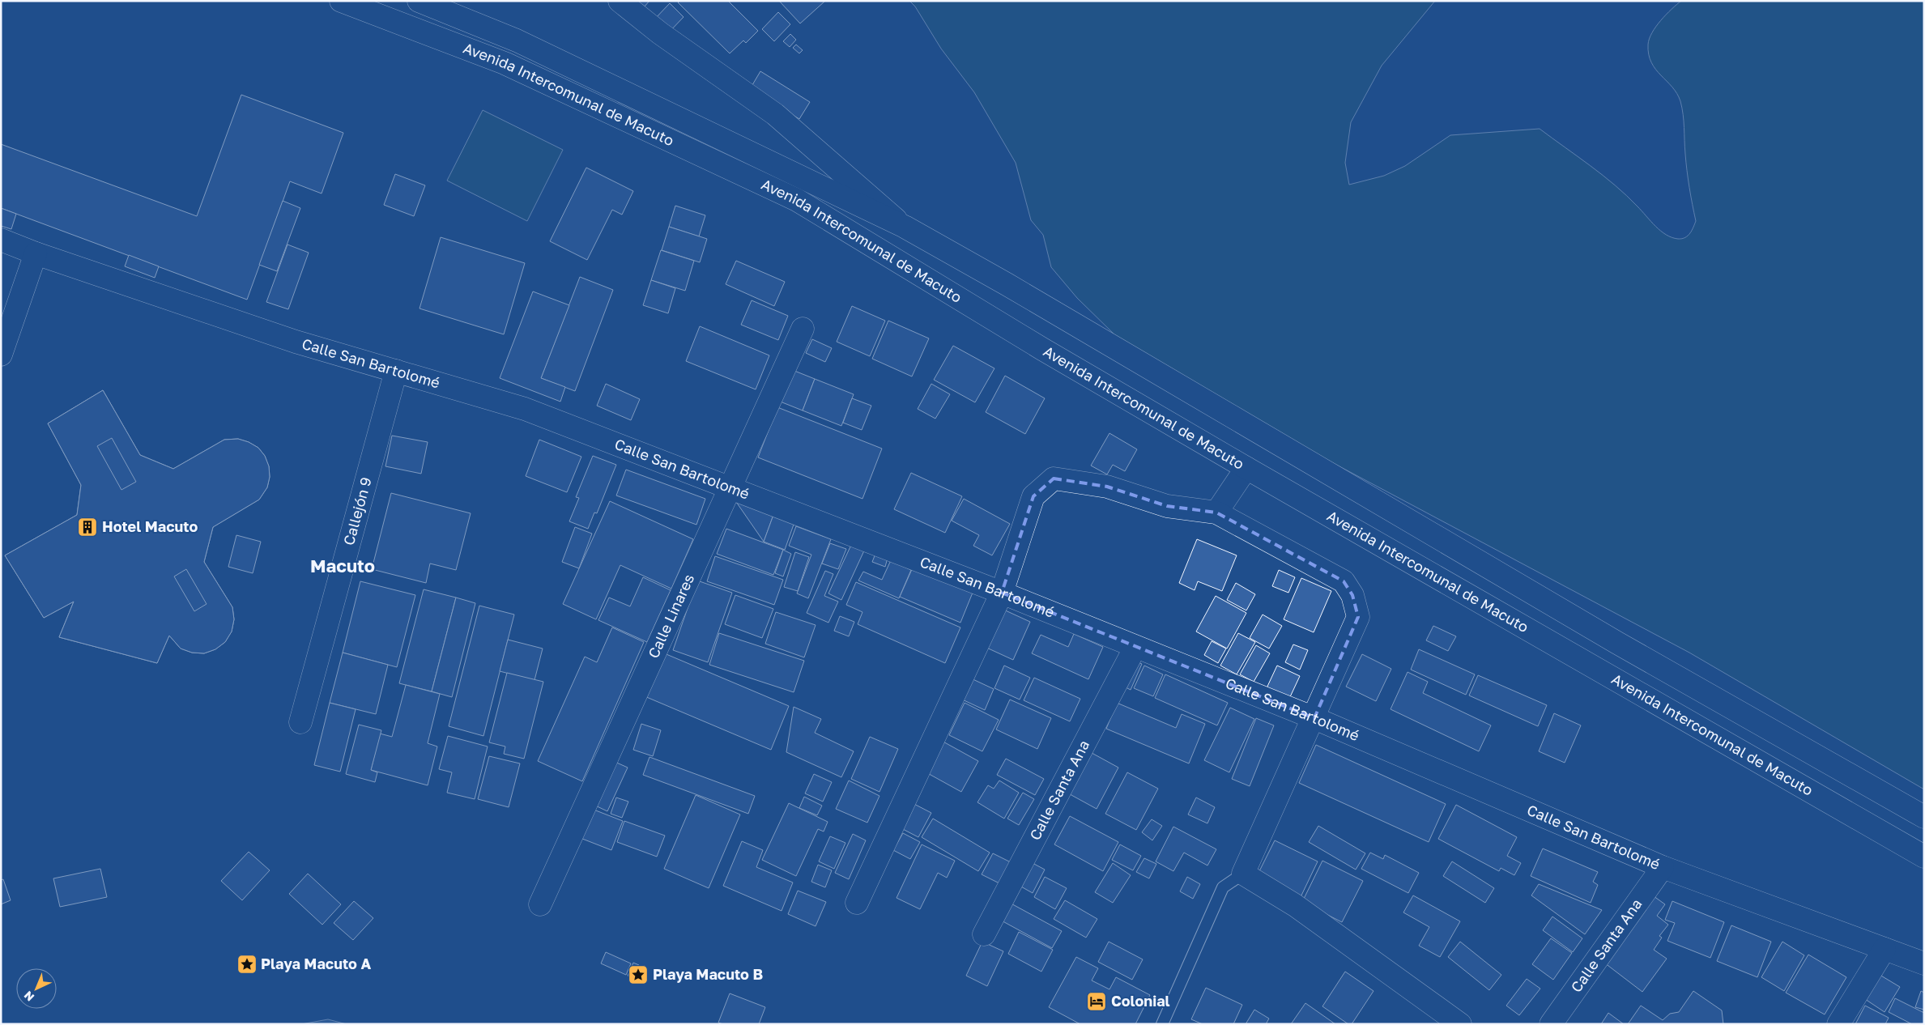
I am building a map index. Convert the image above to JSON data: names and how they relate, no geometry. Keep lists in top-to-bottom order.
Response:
{
  "streets": {
    "street": [
      "Avenida Intercomunal de Macuto",
      "Calle San Bartolomé",
      "Callejón 9",
      "Calle Linares",
      "Calle Santa Ana"
    ]
  },
  "crossings": [
    ["Calle San Bartolomé", "Callejón 9"],
    ["Calle San Bartolomé", "Calle Linares"],
    ["Calle San Bartolomé", "Calle Santa Ana"]
  ],
  "districts": ["Macuto"],
  "places": {
    "building": ["Hotel Macuto"],
    "place": ["Playa Macuto A", "Playa Macuto B"],
    "hotel": ["Colonial"]
  },
  "north": "bottom left"
}
